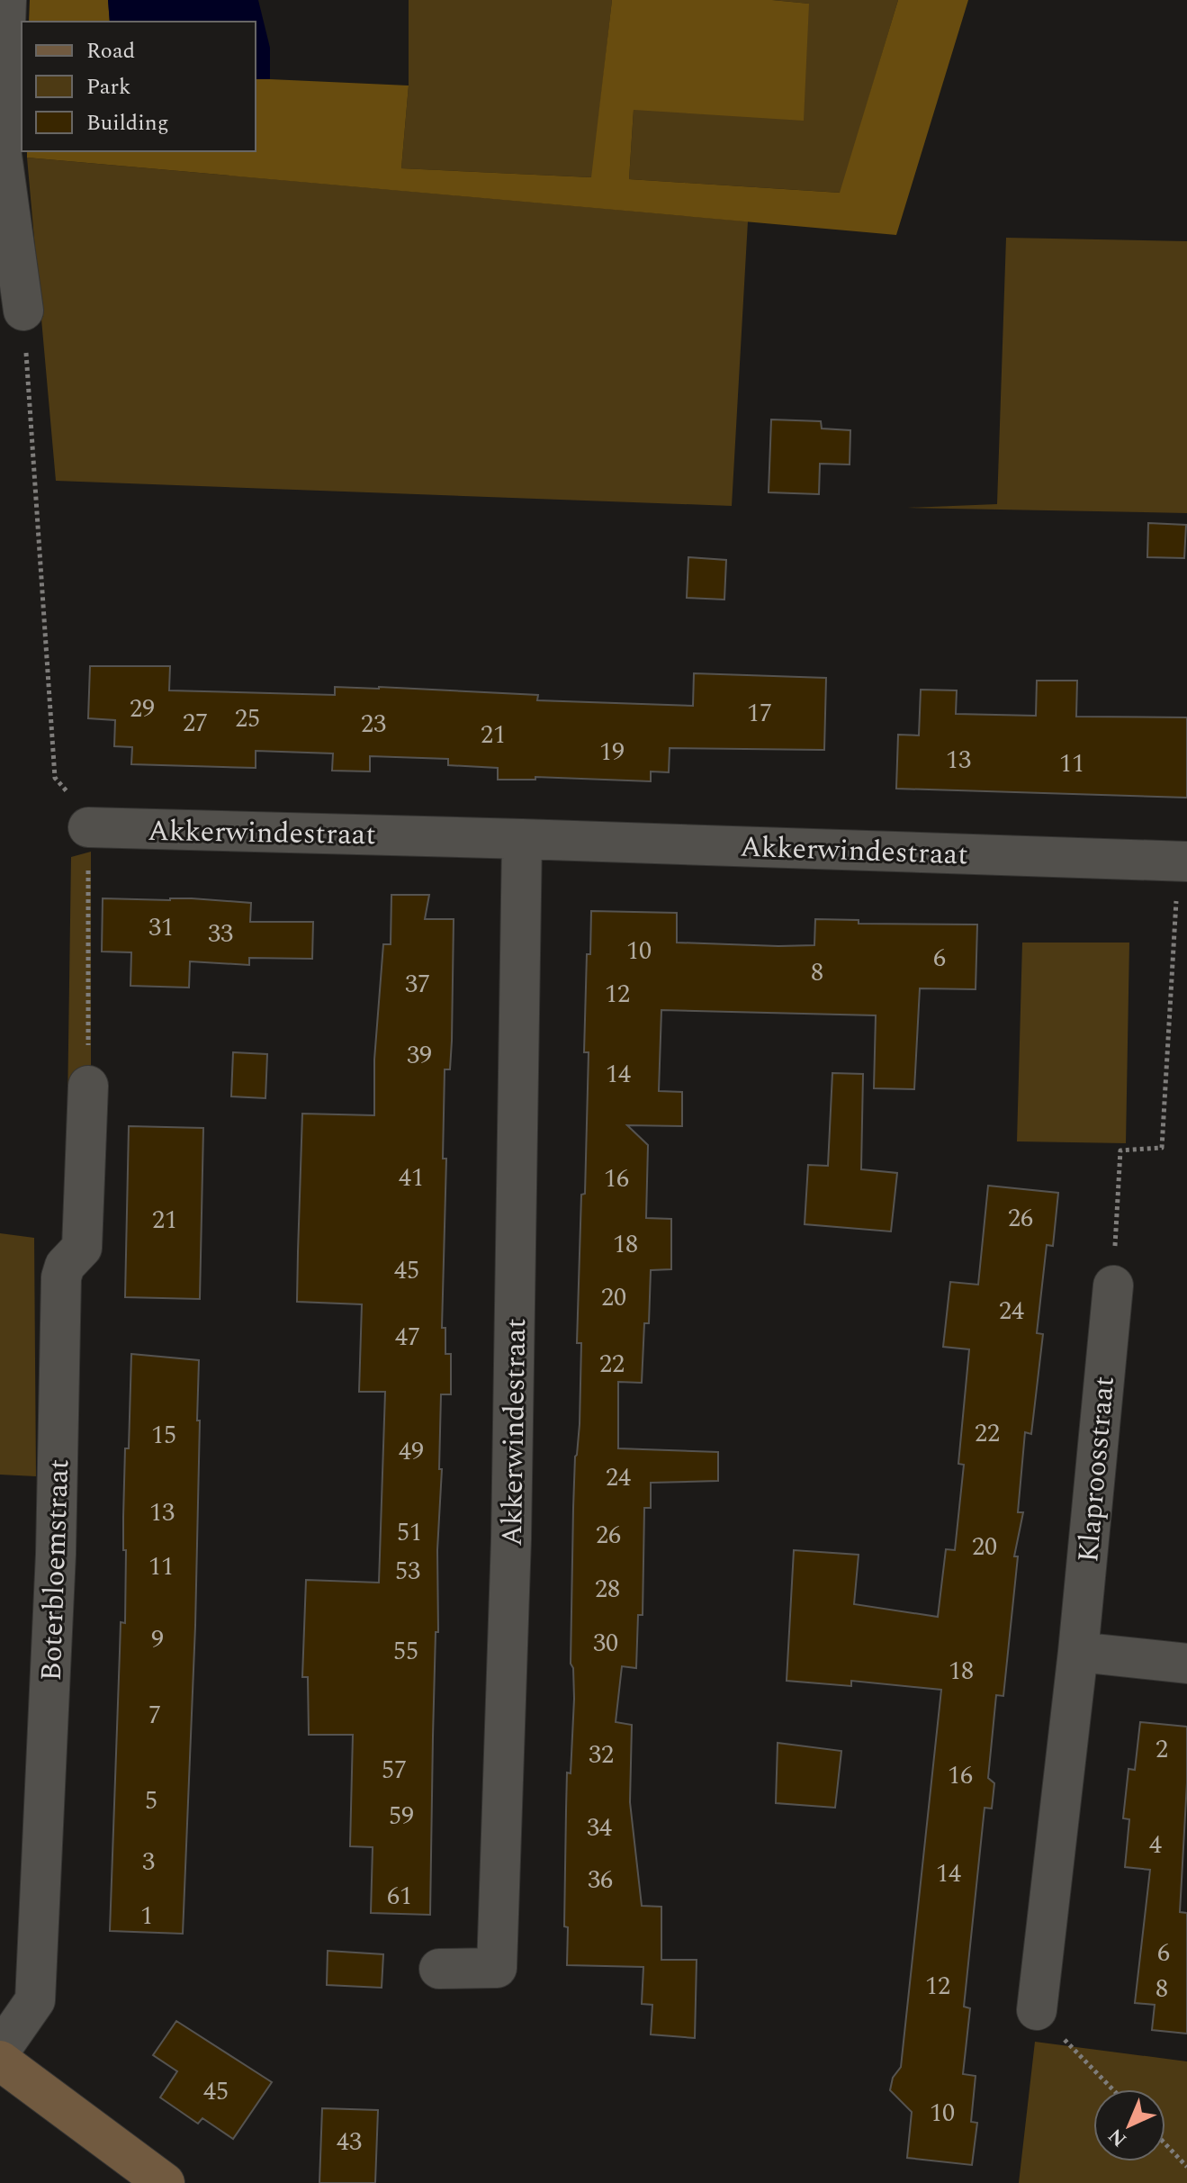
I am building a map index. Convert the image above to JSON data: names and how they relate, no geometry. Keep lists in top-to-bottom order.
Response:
{
  "streets": {
    "street": ["Akkerwindestraat", "Klaproosstraat", "Boterbloemstraat"]
  },
  "house_numbers": [
    "29",
    "17",
    "25",
    "27",
    "23",
    "21",
    "19",
    "13",
    "11",
    "31",
    "33",
    "10",
    "6",
    "8",
    "37",
    "12",
    "39",
    "14",
    "41",
    "16",
    "26",
    "21",
    "18",
    "45",
    "20",
    "24",
    "47",
    "22",
    "22",
    "15",
    "49",
    "24",
    "13",
    "51",
    "26",
    "20",
    "11",
    "53",
    "28",
    "9",
    "30",
    "55",
    "18",
    "7",
    "2",
    "32",
    "57",
    "16",
    "5",
    "59",
    "34",
    "4",
    "3",
    "14",
    "36",
    "61",
    "1",
    "6",
    "12",
    "8",
    "45",
    "10",
    "43"
  ],
  "legend": ["Road", "Park", "Building"],
  "north": "bottom left"
}
